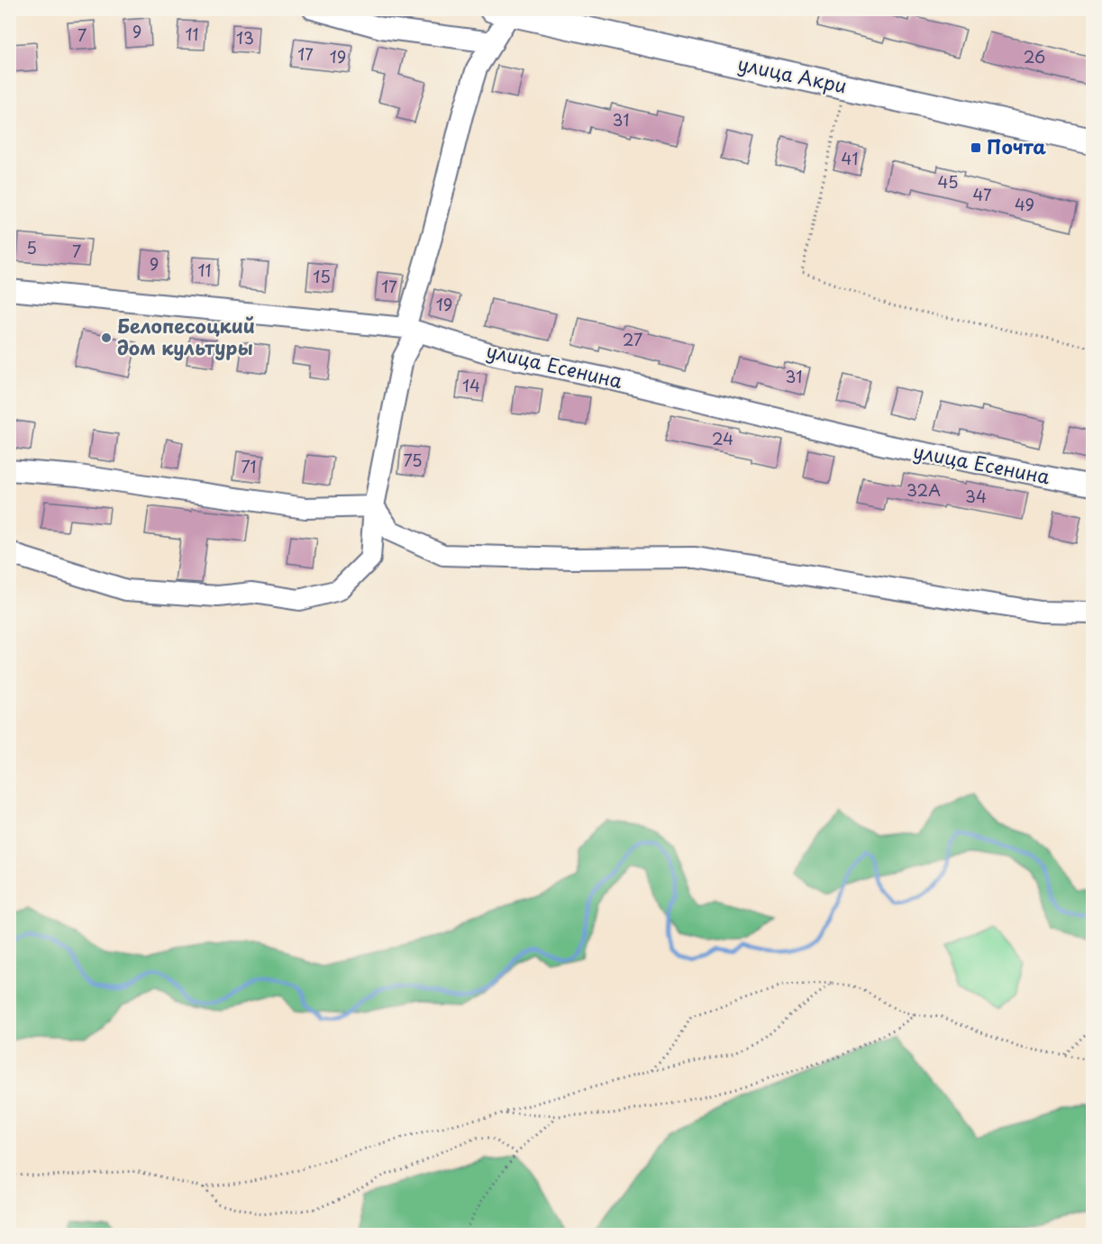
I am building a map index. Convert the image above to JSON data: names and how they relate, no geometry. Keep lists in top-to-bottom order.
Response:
{
  "streets": {
    "main road": ["улица Акри"],
    "street": ["улица Есенина"]
  },
  "places": {
    "transit": ["Почта"],
    "other": ["Белопесоцкий дом культуры"]
  },
  "house_numbers": [
    "9",
    "11",
    "7",
    "13",
    "17",
    "19",
    "26",
    "31",
    "41",
    "45",
    "47",
    "49",
    "5",
    "7",
    "9",
    "11",
    "15",
    "17",
    "19",
    "27",
    "31",
    "14",
    "24",
    "75",
    "71",
    "32А",
    "34"
  ]
}
